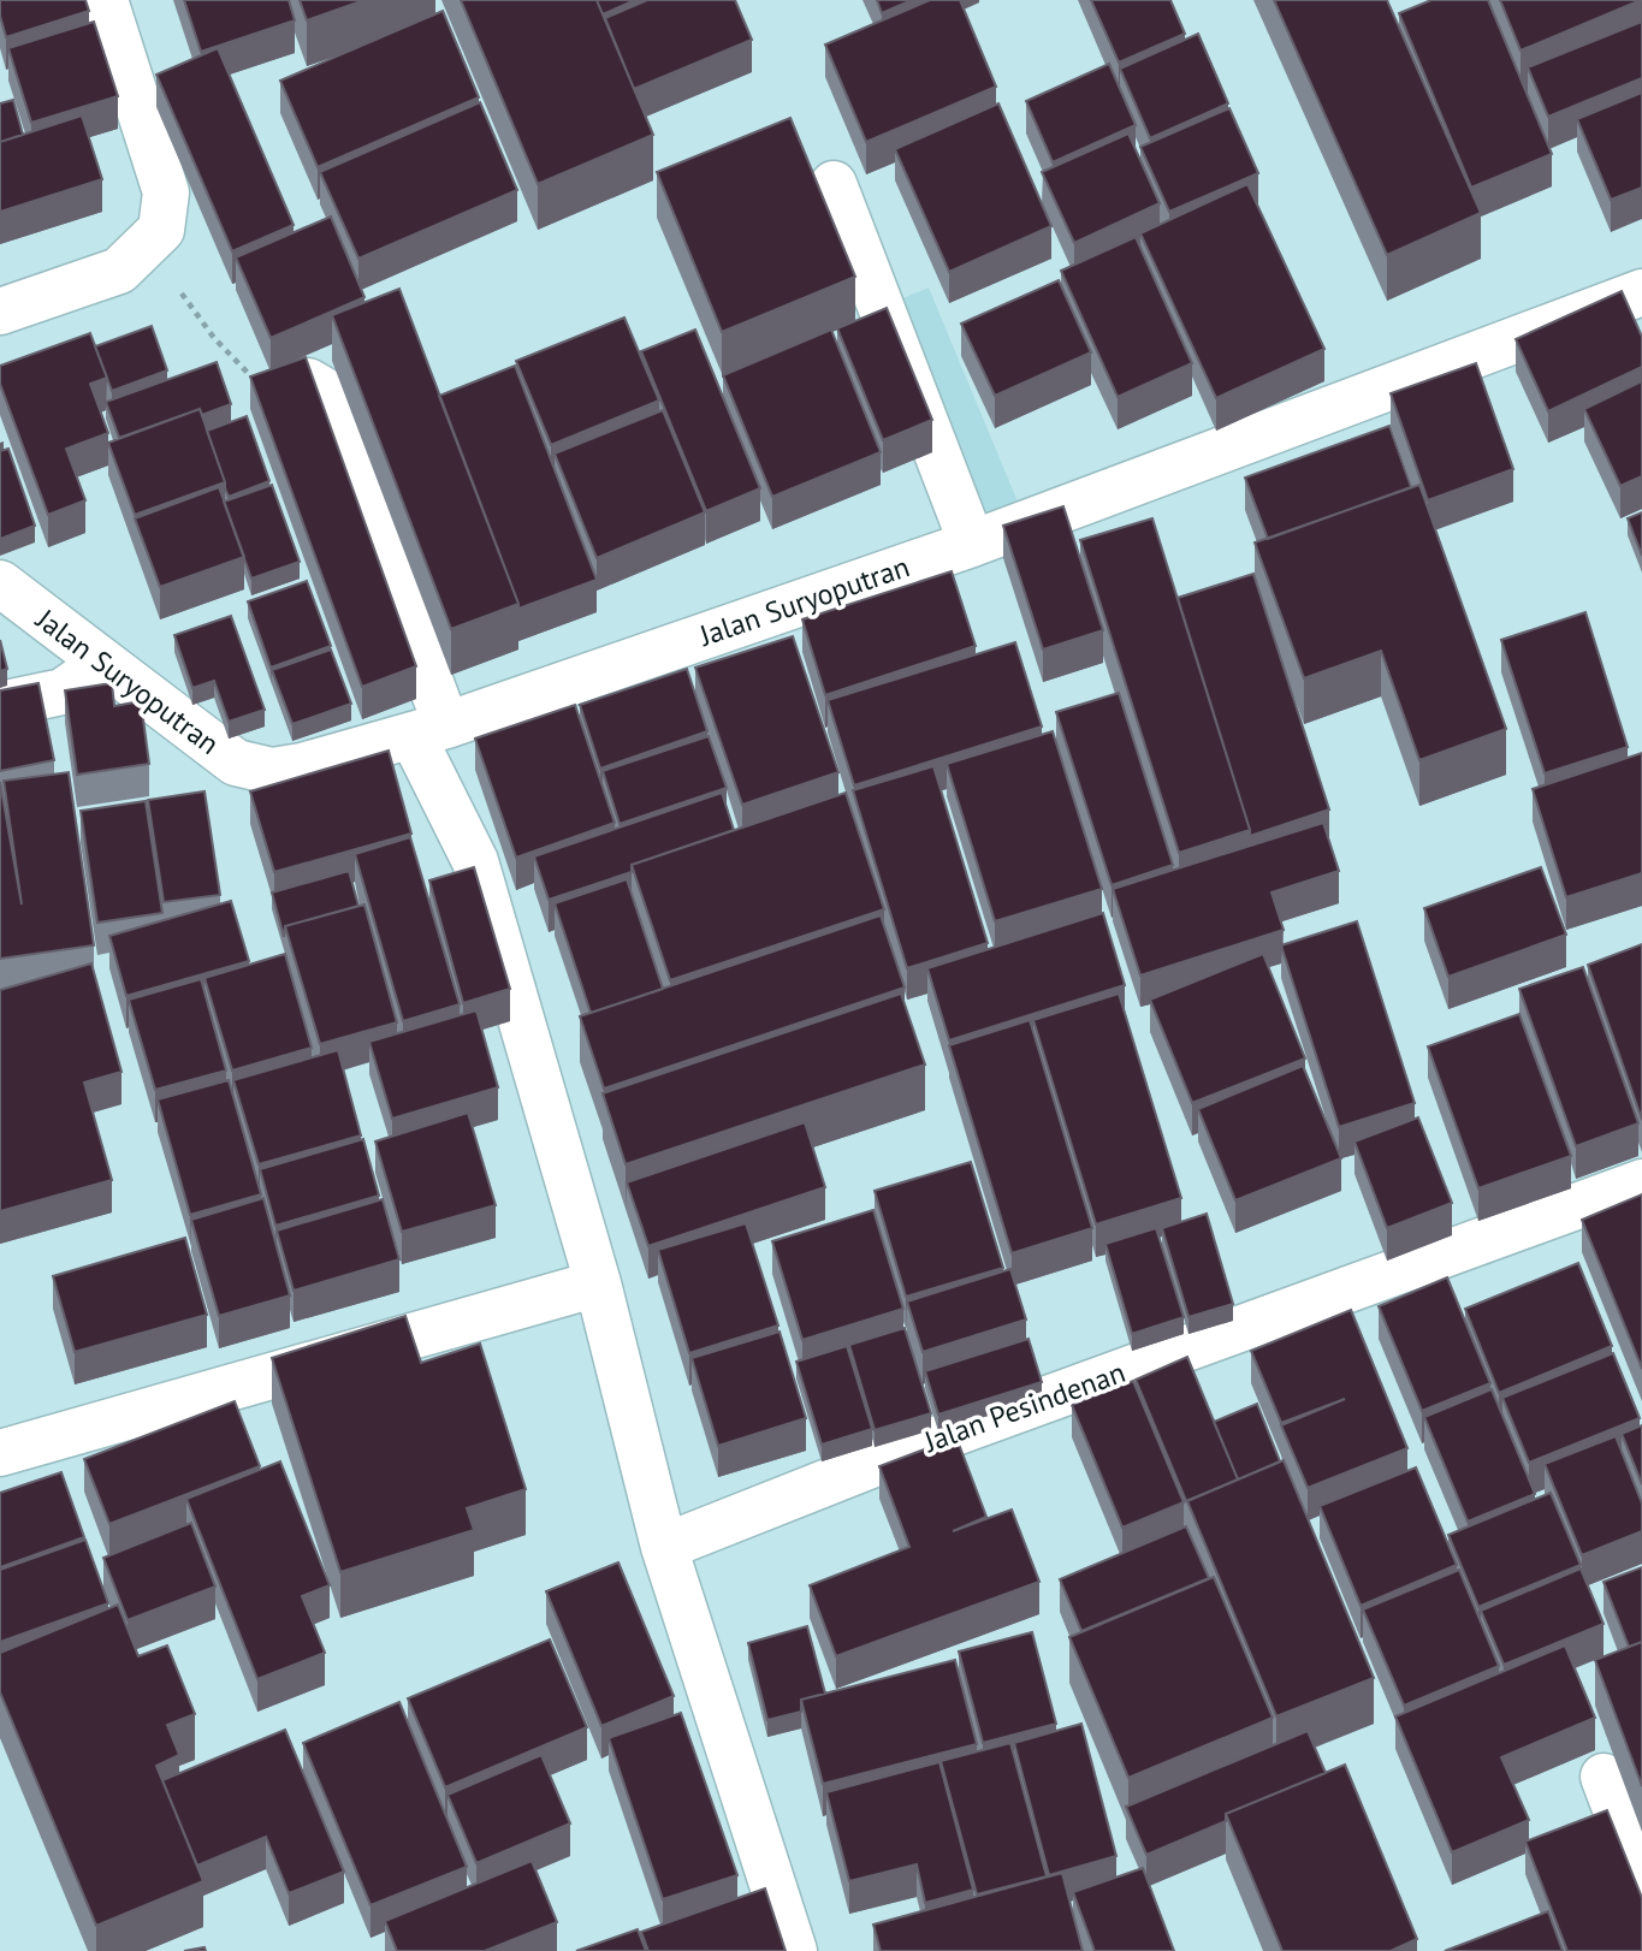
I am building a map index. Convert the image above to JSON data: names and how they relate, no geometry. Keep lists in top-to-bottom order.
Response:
{
  "streets": {
    "street": ["Jalan Suryoputran", "Jalan Pesindenan"]
  }
}
